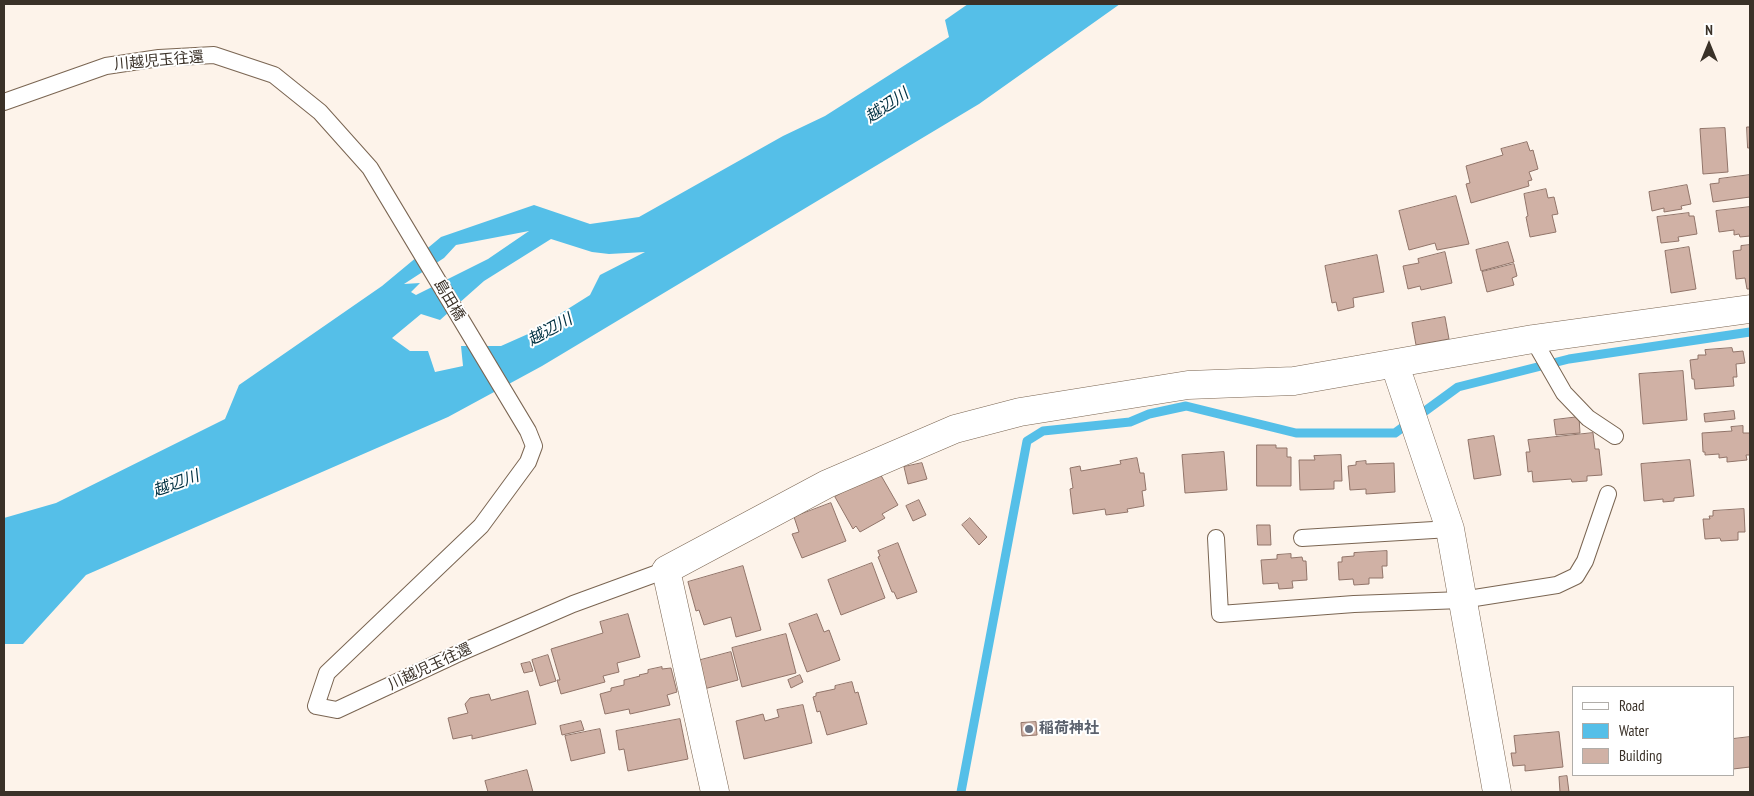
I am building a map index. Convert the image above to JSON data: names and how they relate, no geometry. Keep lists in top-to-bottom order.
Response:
{
  "streets": {
    "lane": ["川越児玉往還", "島田橋"]
  },
  "crossings": [
    ["川越児玉往還", "島田橋"]
  ],
  "water": ["越辺川"],
  "places": ["稲荷神社"],
  "legend": ["Road", "Water", "Building"],
  "north": "top"
}
